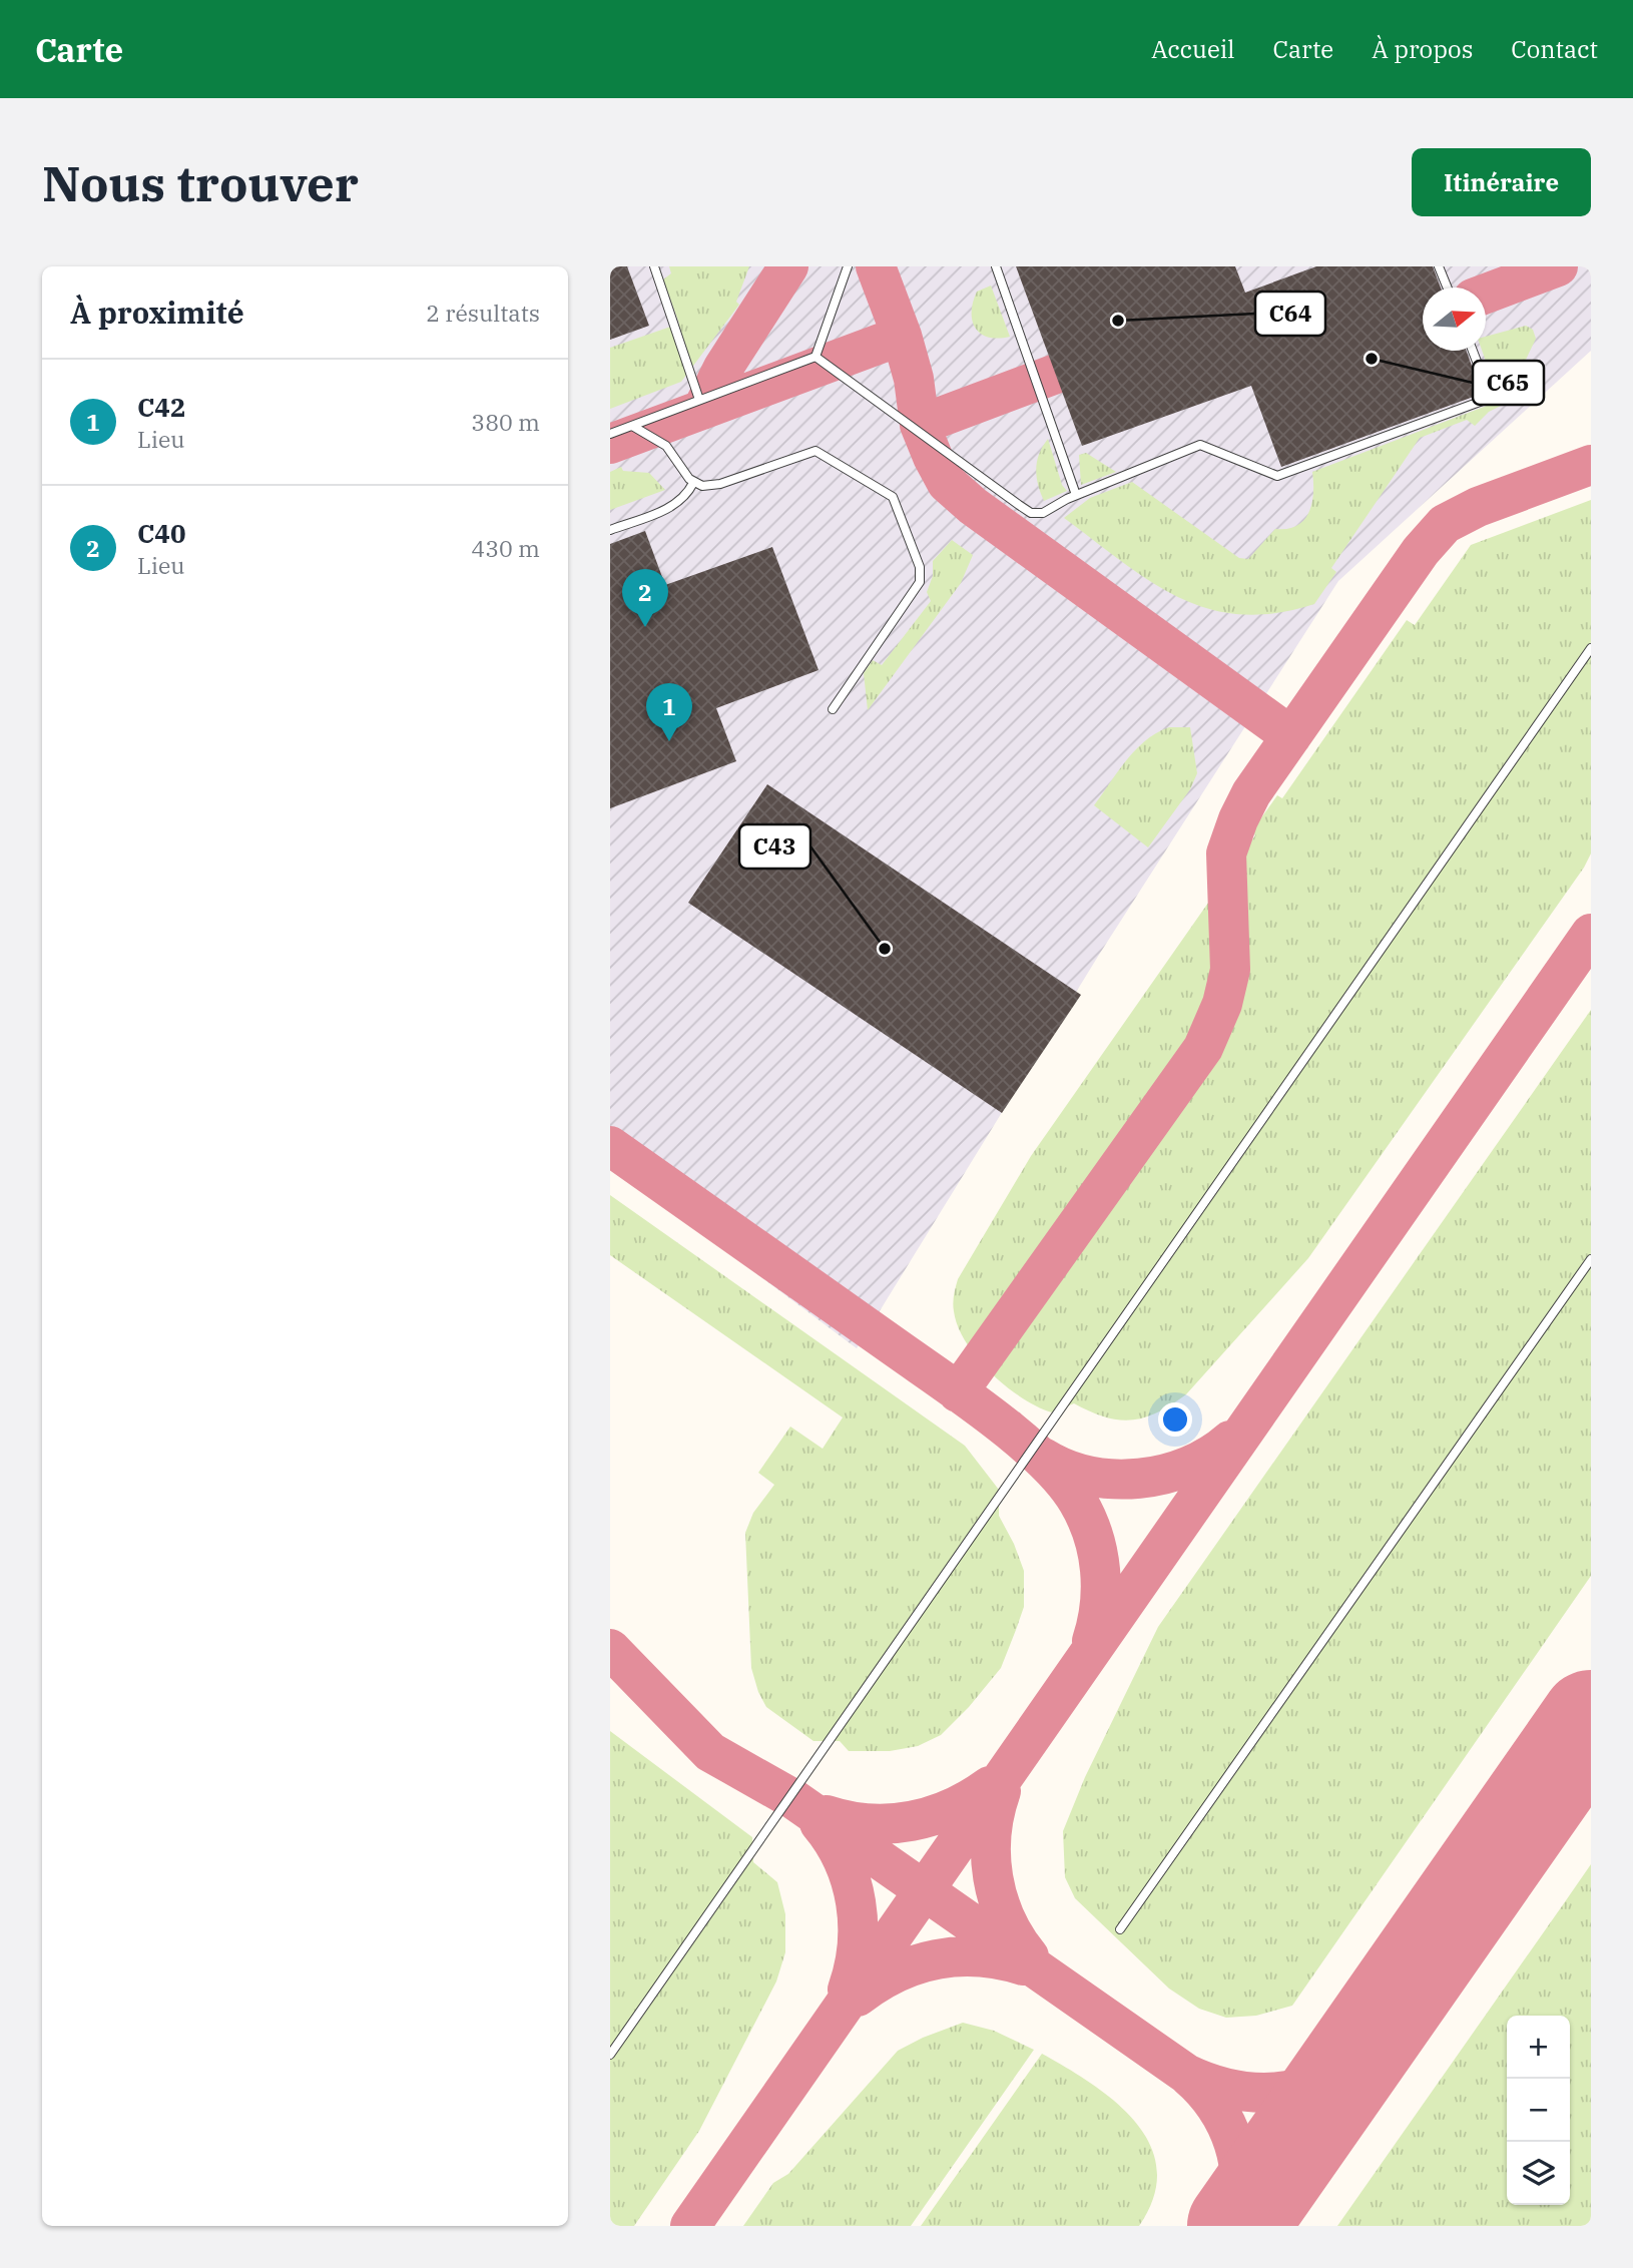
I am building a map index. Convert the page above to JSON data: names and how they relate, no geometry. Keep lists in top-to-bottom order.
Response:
{
  "places": ["C64", "C65", "C43"],
  "north": "right",
  "page": {
    "header": "Carte",
    "nav": [
      "Accueil",
      "Carte",
      "À propos",
      "Contact"
    ],
    "buttons": "Itinéraire",
    "title": "Nous trouver",
    "heading": ["À proximité", "2 résultats"],
    "list": [
      {
        "mark": "1",
        "name": "C42",
        "note": "Lieu",
        "value": "380 m"
      },
      {
        "mark": "2",
        "name": "C40",
        "note": "Lieu",
        "value": "430 m"
      }
    ],
    "pins": ["2", "1"],
    "map_buttons": ["+", "−"]
  }
}
